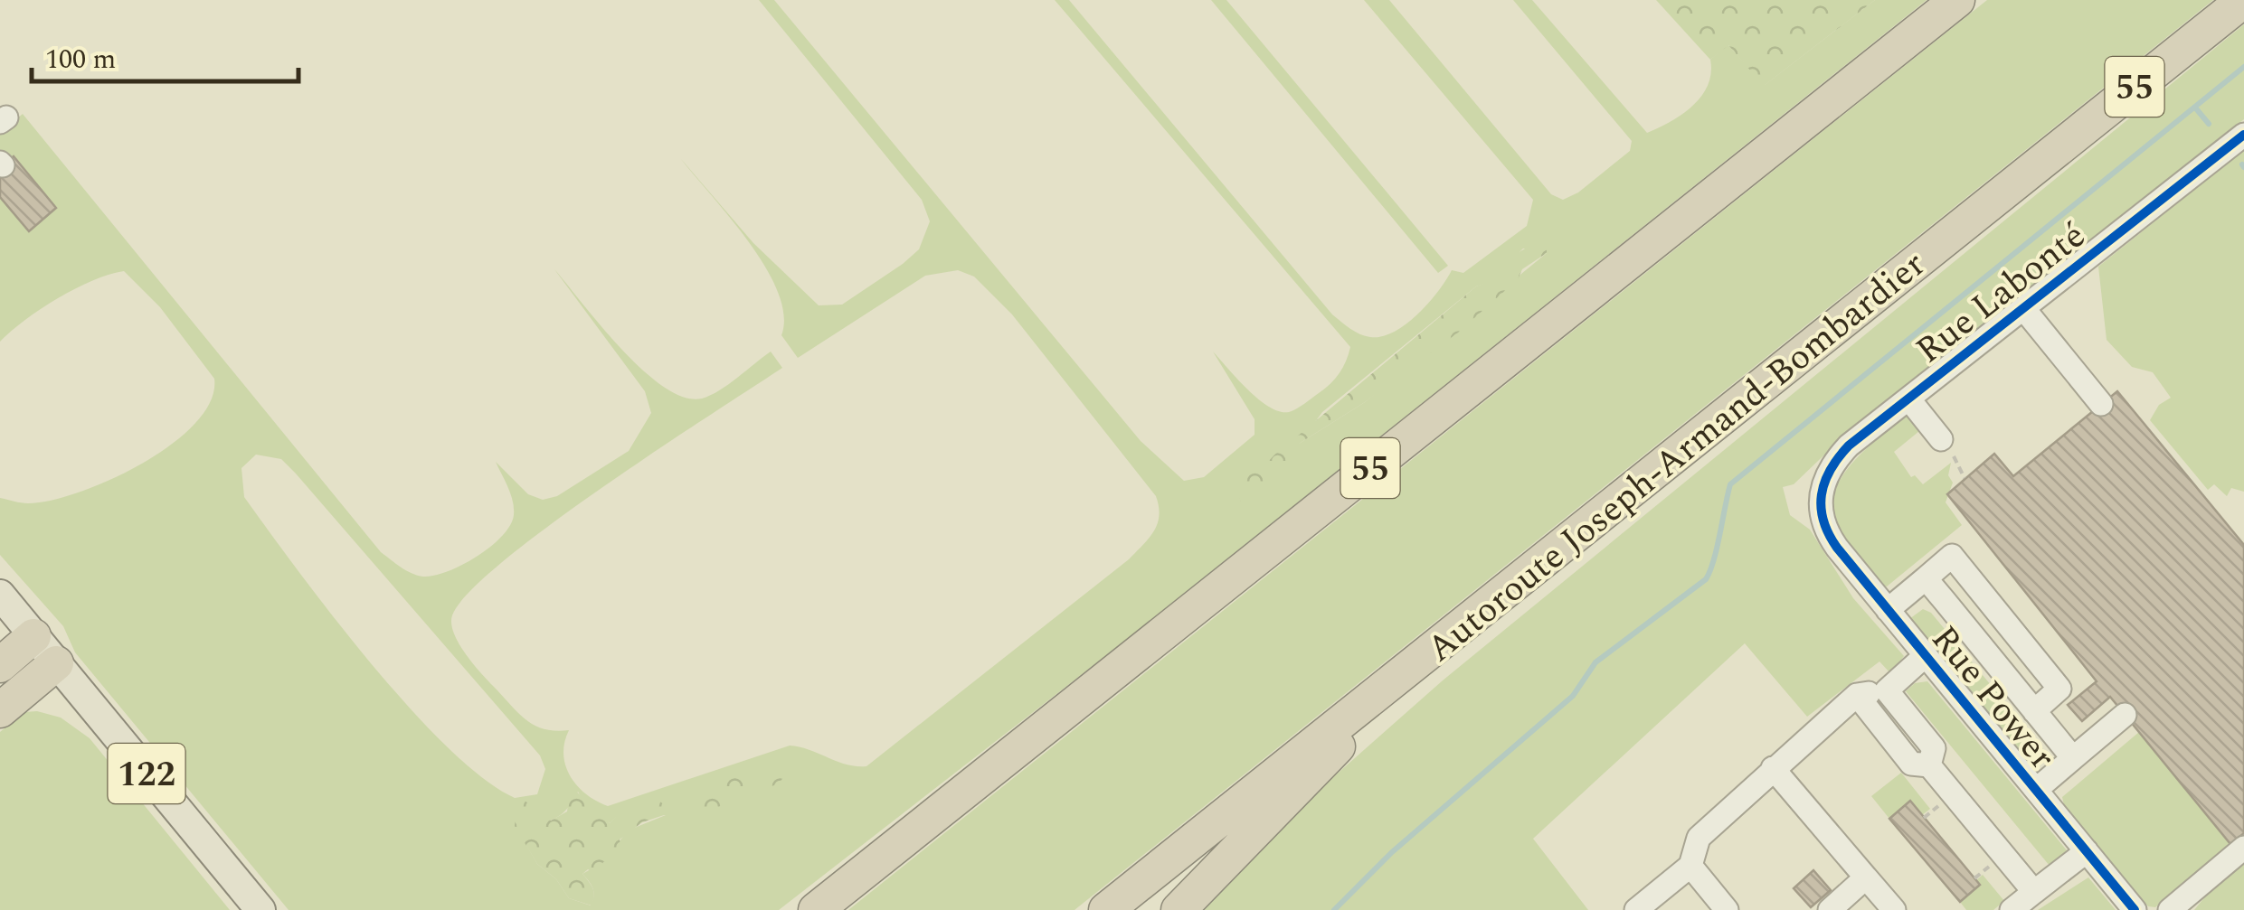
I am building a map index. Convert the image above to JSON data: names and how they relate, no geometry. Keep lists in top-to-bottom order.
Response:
{
  "streets": {
    "highway": ["55", "Autoroute Joseph-Armand-Bombardier"],
    "main road": ["122"],
    "street": ["Rue Labonté", "Rue Power"]
  },
  "crossings": [
    ["Rue Labonté", "Rue Power"]
  ],
  "scale_bar": "100 m"
}
